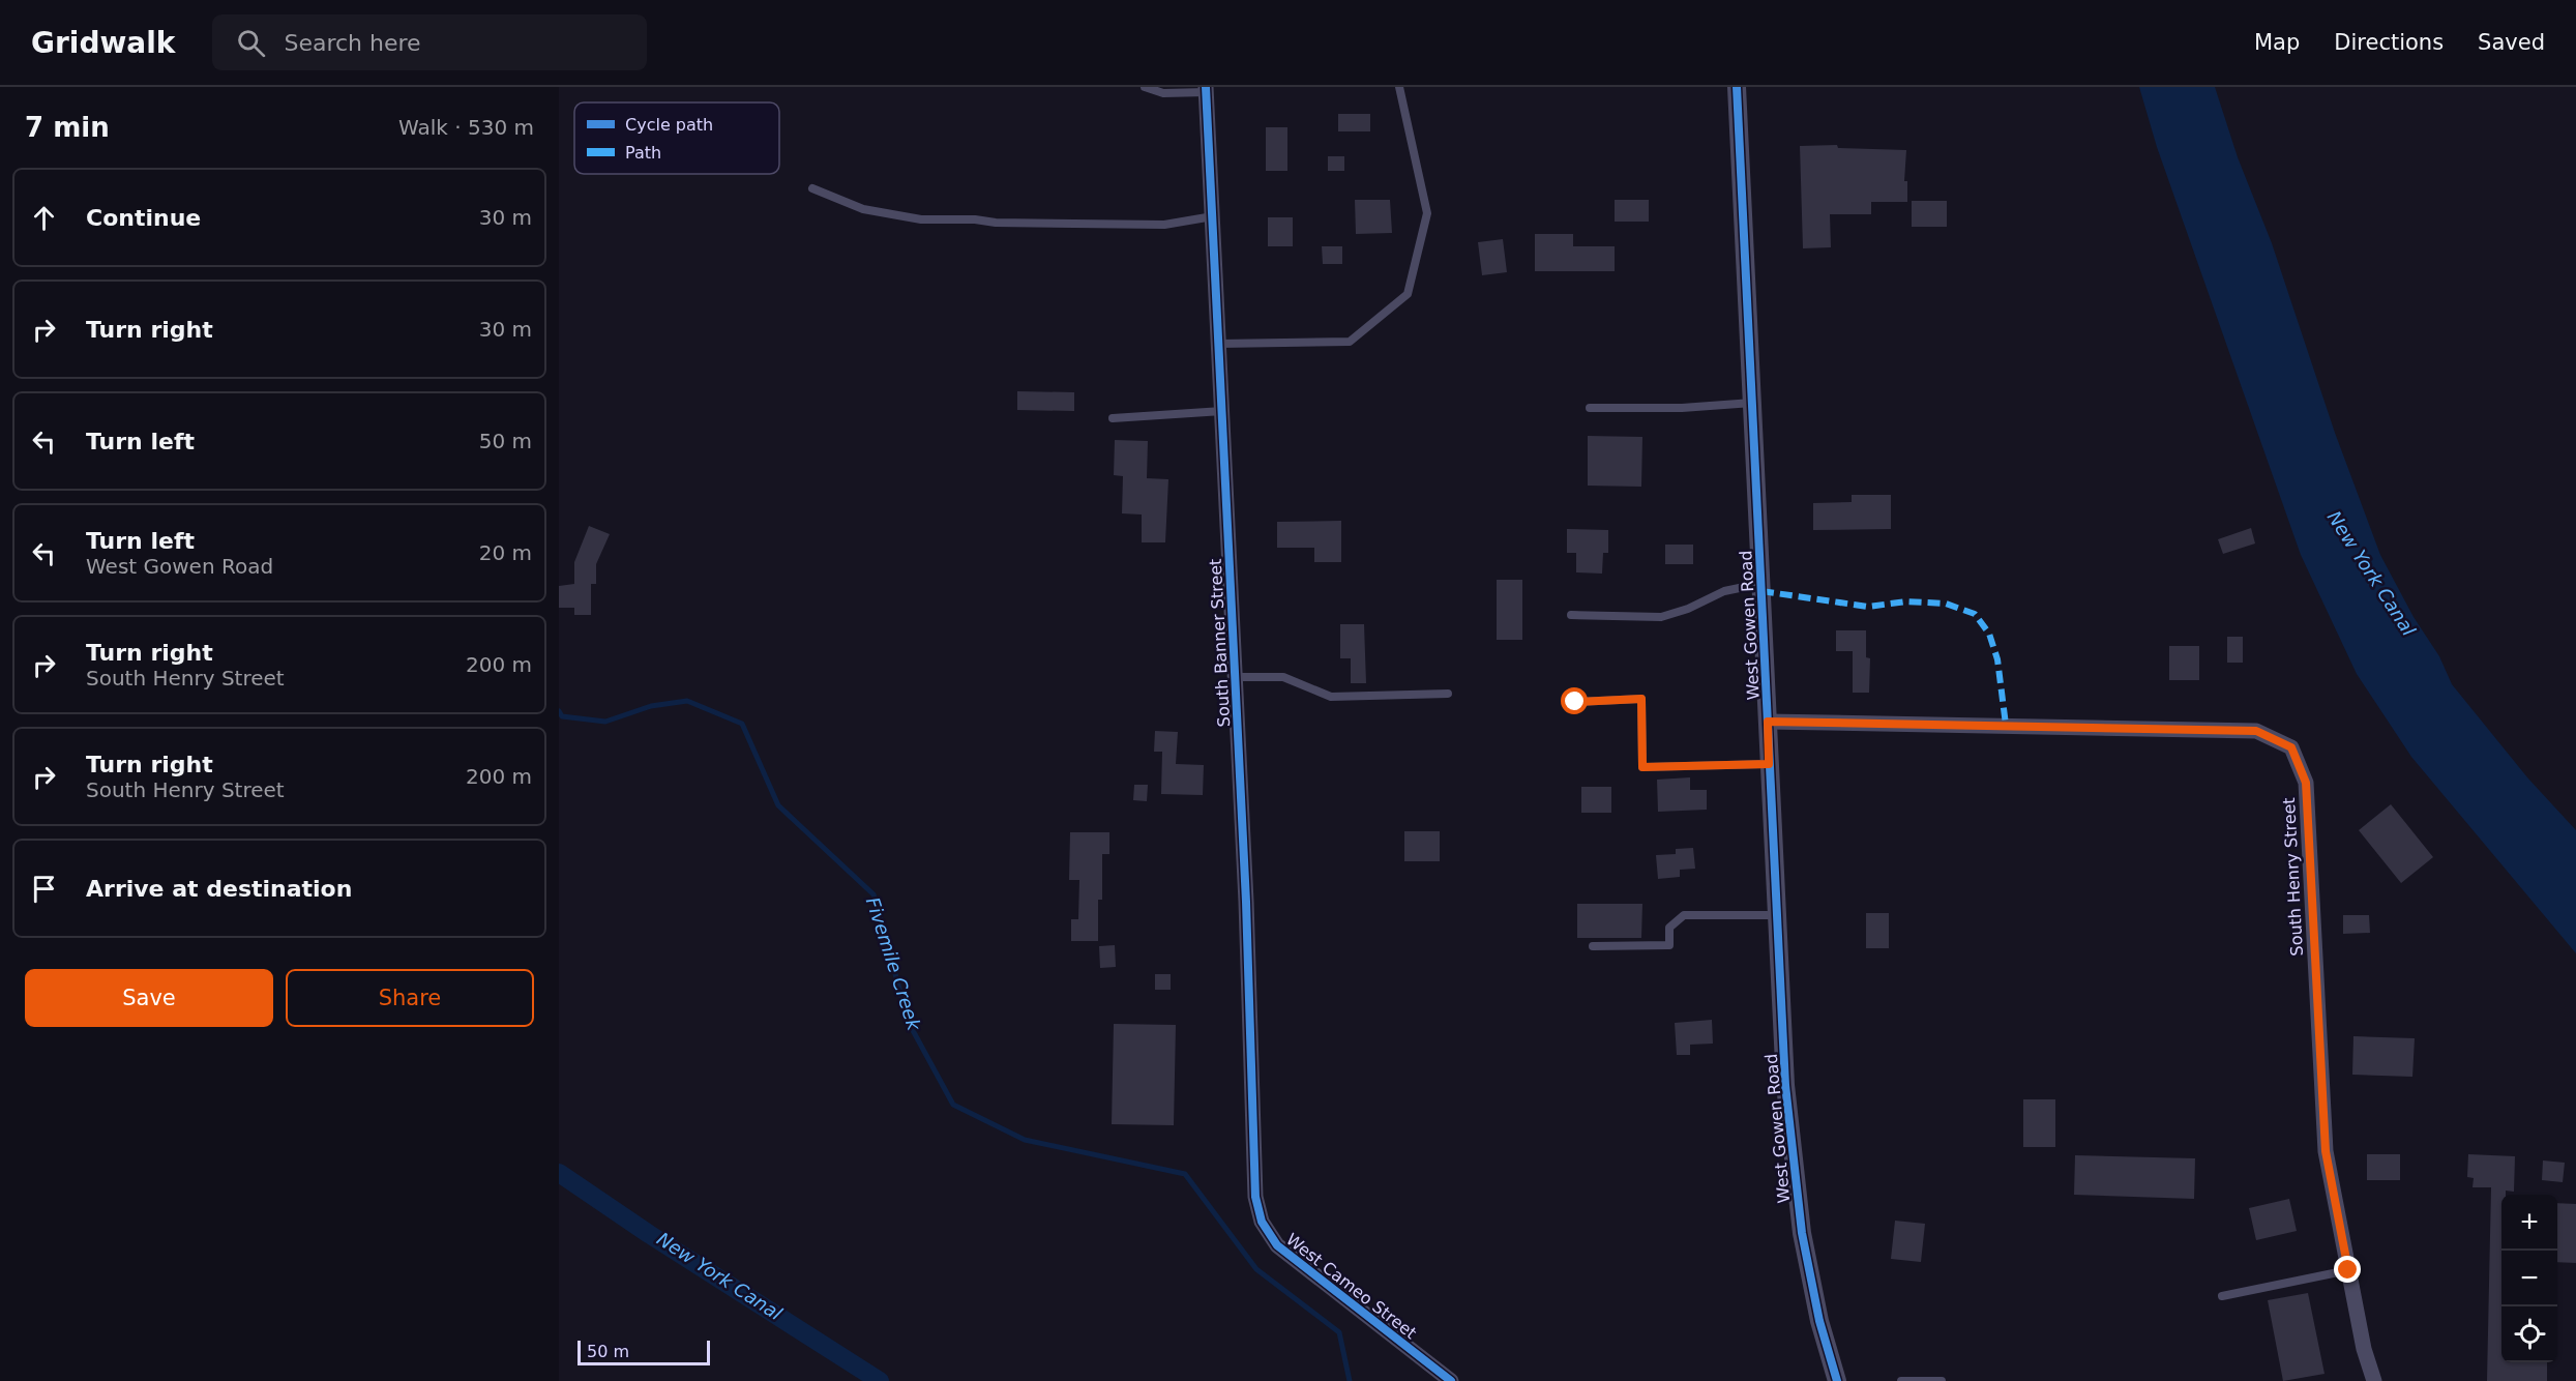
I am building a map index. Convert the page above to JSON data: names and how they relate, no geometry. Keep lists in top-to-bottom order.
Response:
{
  "streets": {
    "street": [
      "West Gowen Road",
      "South Banner Street",
      "South Henry Street",
      "West Cameo Street"
    ]
  },
  "crossings": [
    ["West Gowen Road", "South Henry Street"],
    ["South Banner Street", "West Cameo Street"]
  ],
  "water": ["New York Canal", "Fivemile Creek"],
  "legend": ["Cycle path", "Path"],
  "scale_bar": "50 m",
  "page": {
    "header": "Gridwalk",
    "search": "Search here",
    "nav": ["Map", "Directions", "Saved"],
    "heading": ["7 min", "Walk · 530 m"],
    "list": [
      ["Continue", "30 m"],
      ["Turn right", "30 m"],
      ["Turn left", "50 m"],
      ["Turn left", "West Gowen Road", "20 m"],
      ["Turn right", "South Henry Street", "200 m"],
      ["Turn right", "South Henry Street", "200 m"],
      "Arrive at destination"
    ],
    "buttons": ["Save", "Share"],
    "map_buttons": ["+", "−"],
    "scale": "50 m"
  }
}
